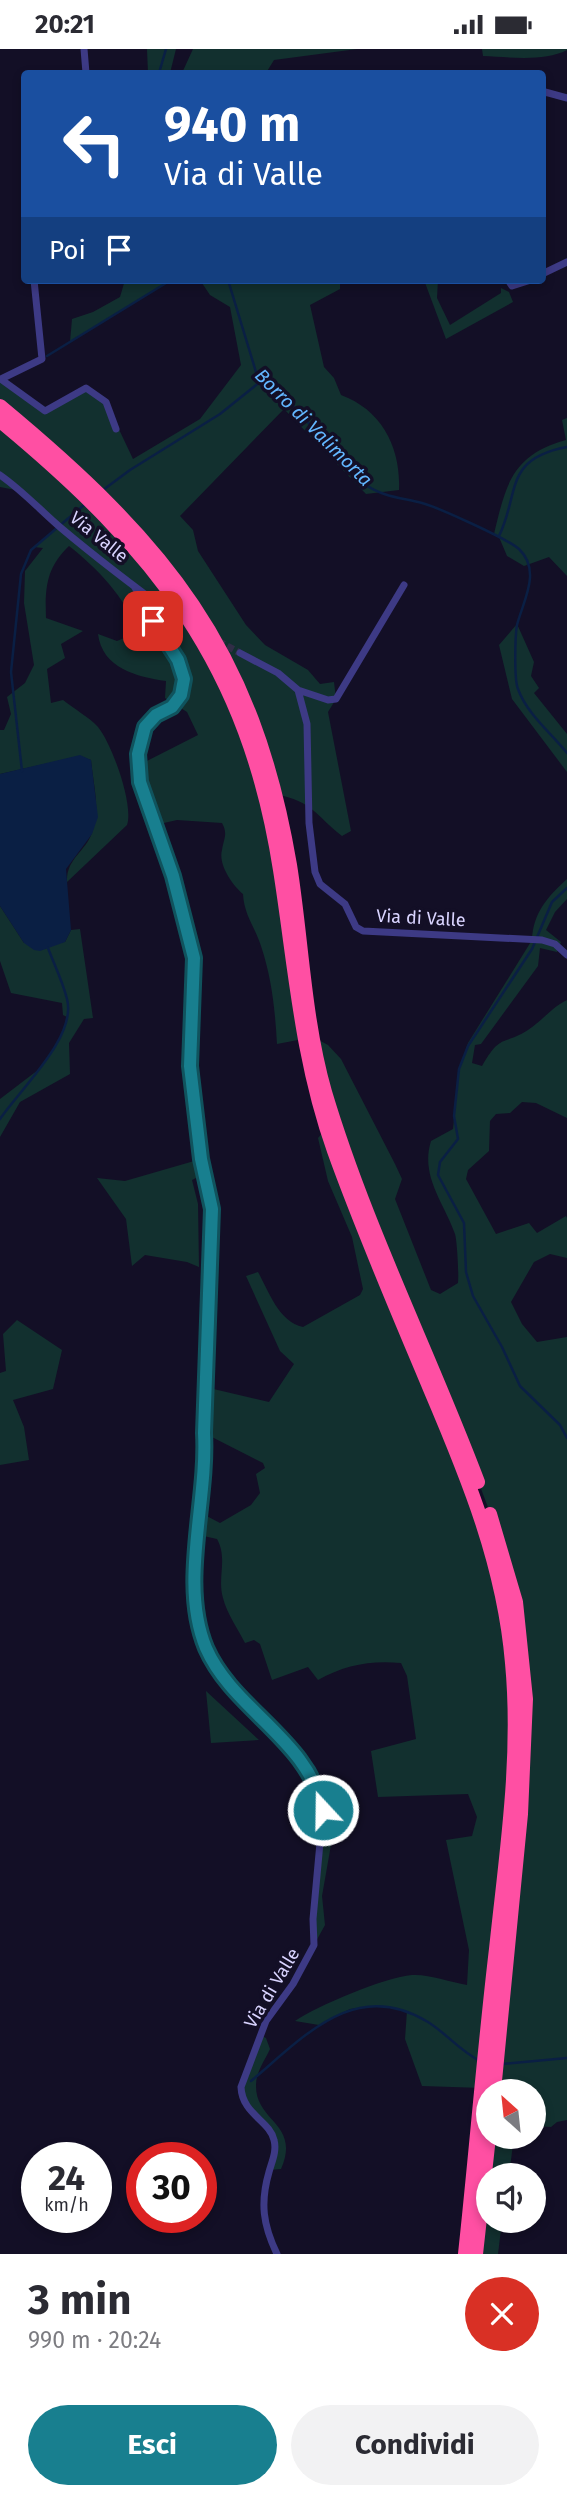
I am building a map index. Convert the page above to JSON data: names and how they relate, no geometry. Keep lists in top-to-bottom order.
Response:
{
  "streets": {
    "street": ["Via Valle", "Via di Valle"]
  },
  "crossings": [
    ["Via Valle", "Via di Valle"]
  ],
  "water": ["Borro di Valimorta"],
  "north": "top left",
  "page": {
    "status": "20:21",
    "turn": ["940 m", "Via di Valle"],
    "then": "Poi",
    "speed": "24 km/h",
    "limit": "30",
    "heading": ["3 min", "990 m · 20:24"],
    "buttons": ["Esci", "Condividi"]
  }
}
